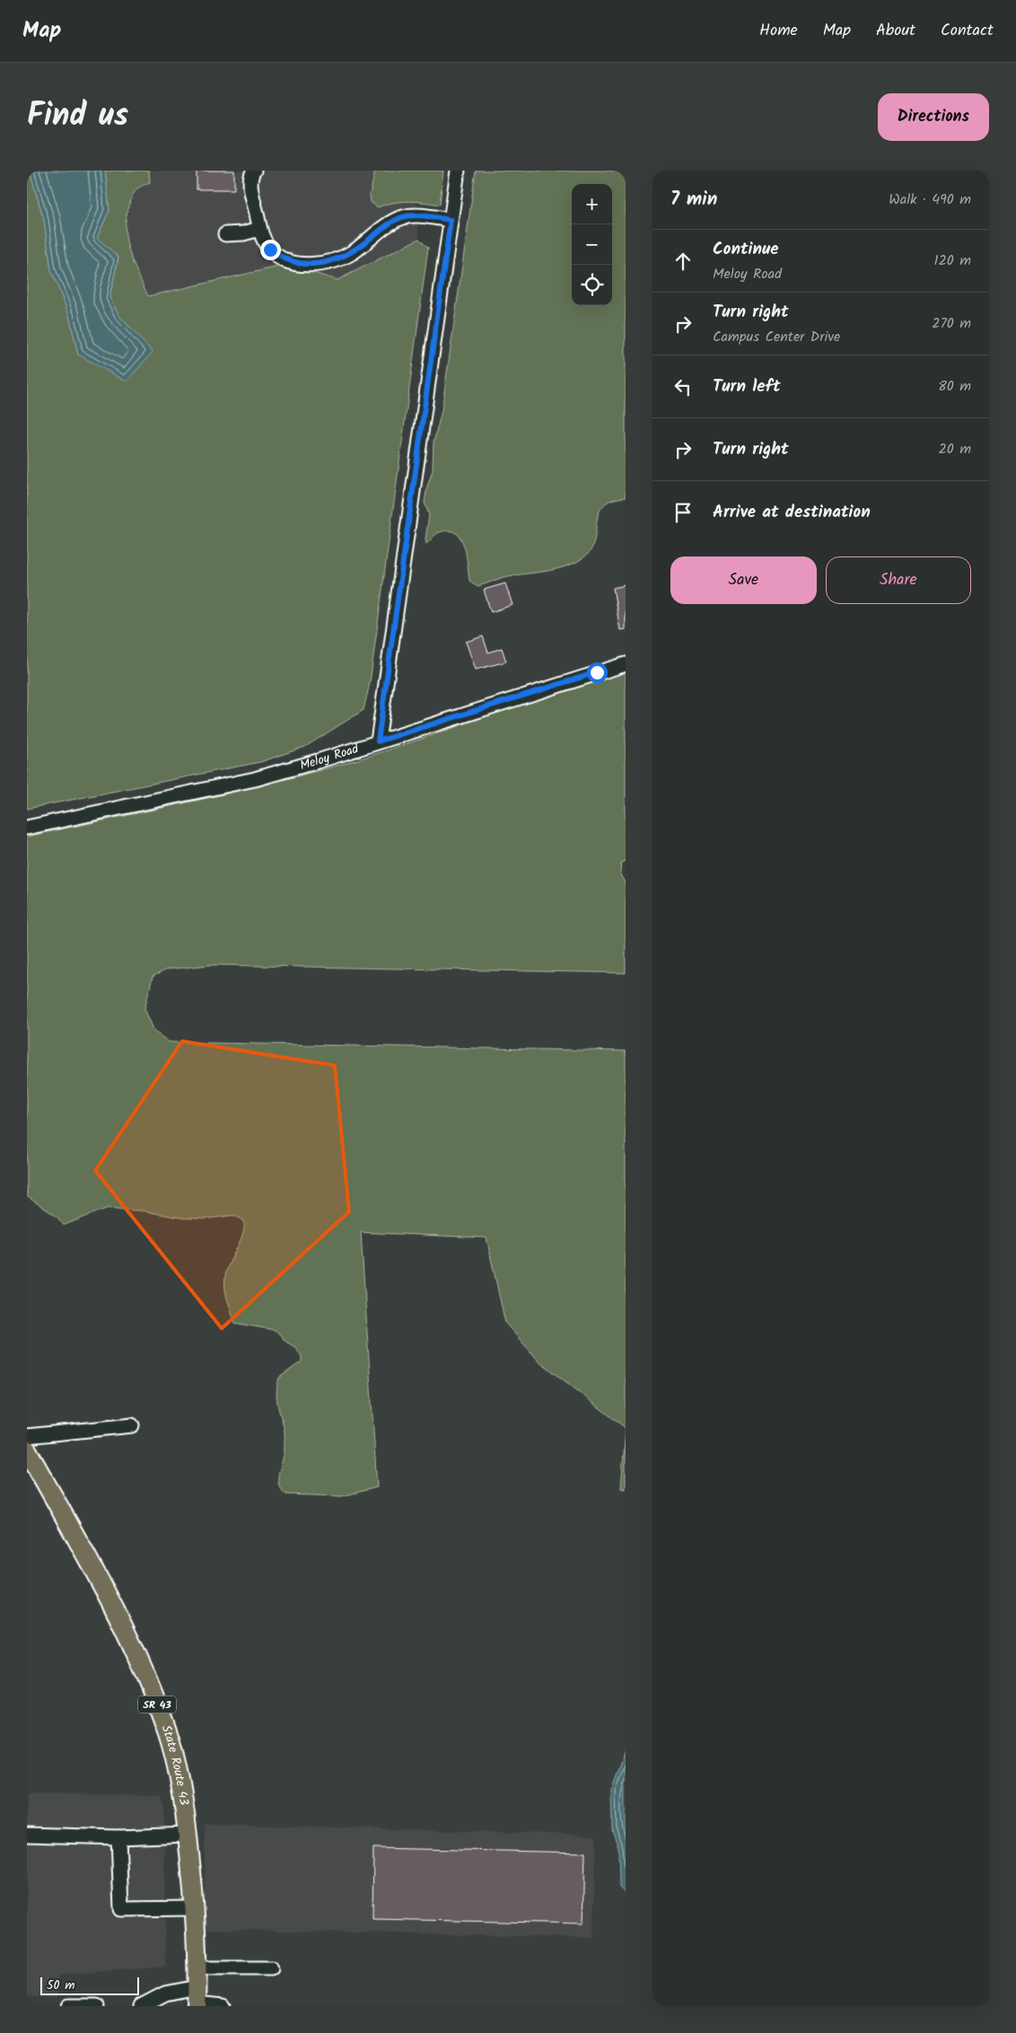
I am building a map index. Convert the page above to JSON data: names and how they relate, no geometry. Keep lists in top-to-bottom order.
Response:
{
  "streets": {
    "main road": ["SR 43", "State Route 43"],
    "street": ["Meloy Road"]
  },
  "scale_bar": "50 m",
  "page": {
    "header": "Map",
    "nav": [
      "Home",
      "Map",
      "About",
      "Contact"
    ],
    "title": "Find us",
    "buttons": [
      "Directions",
      ["Save", "Share"]
    ],
    "heading": ["7 min", "Walk · 490 m"],
    "map_buttons": ["+", "−"],
    "list": [
      ["Continue", "Meloy Road", "120 m"],
      ["Turn right", "Campus Center Drive", "270 m"],
      ["Turn left", "80 m"],
      ["Turn right", "20 m"],
      "Arrive at destination"
    ],
    "scale": "50 m"
  }
}
